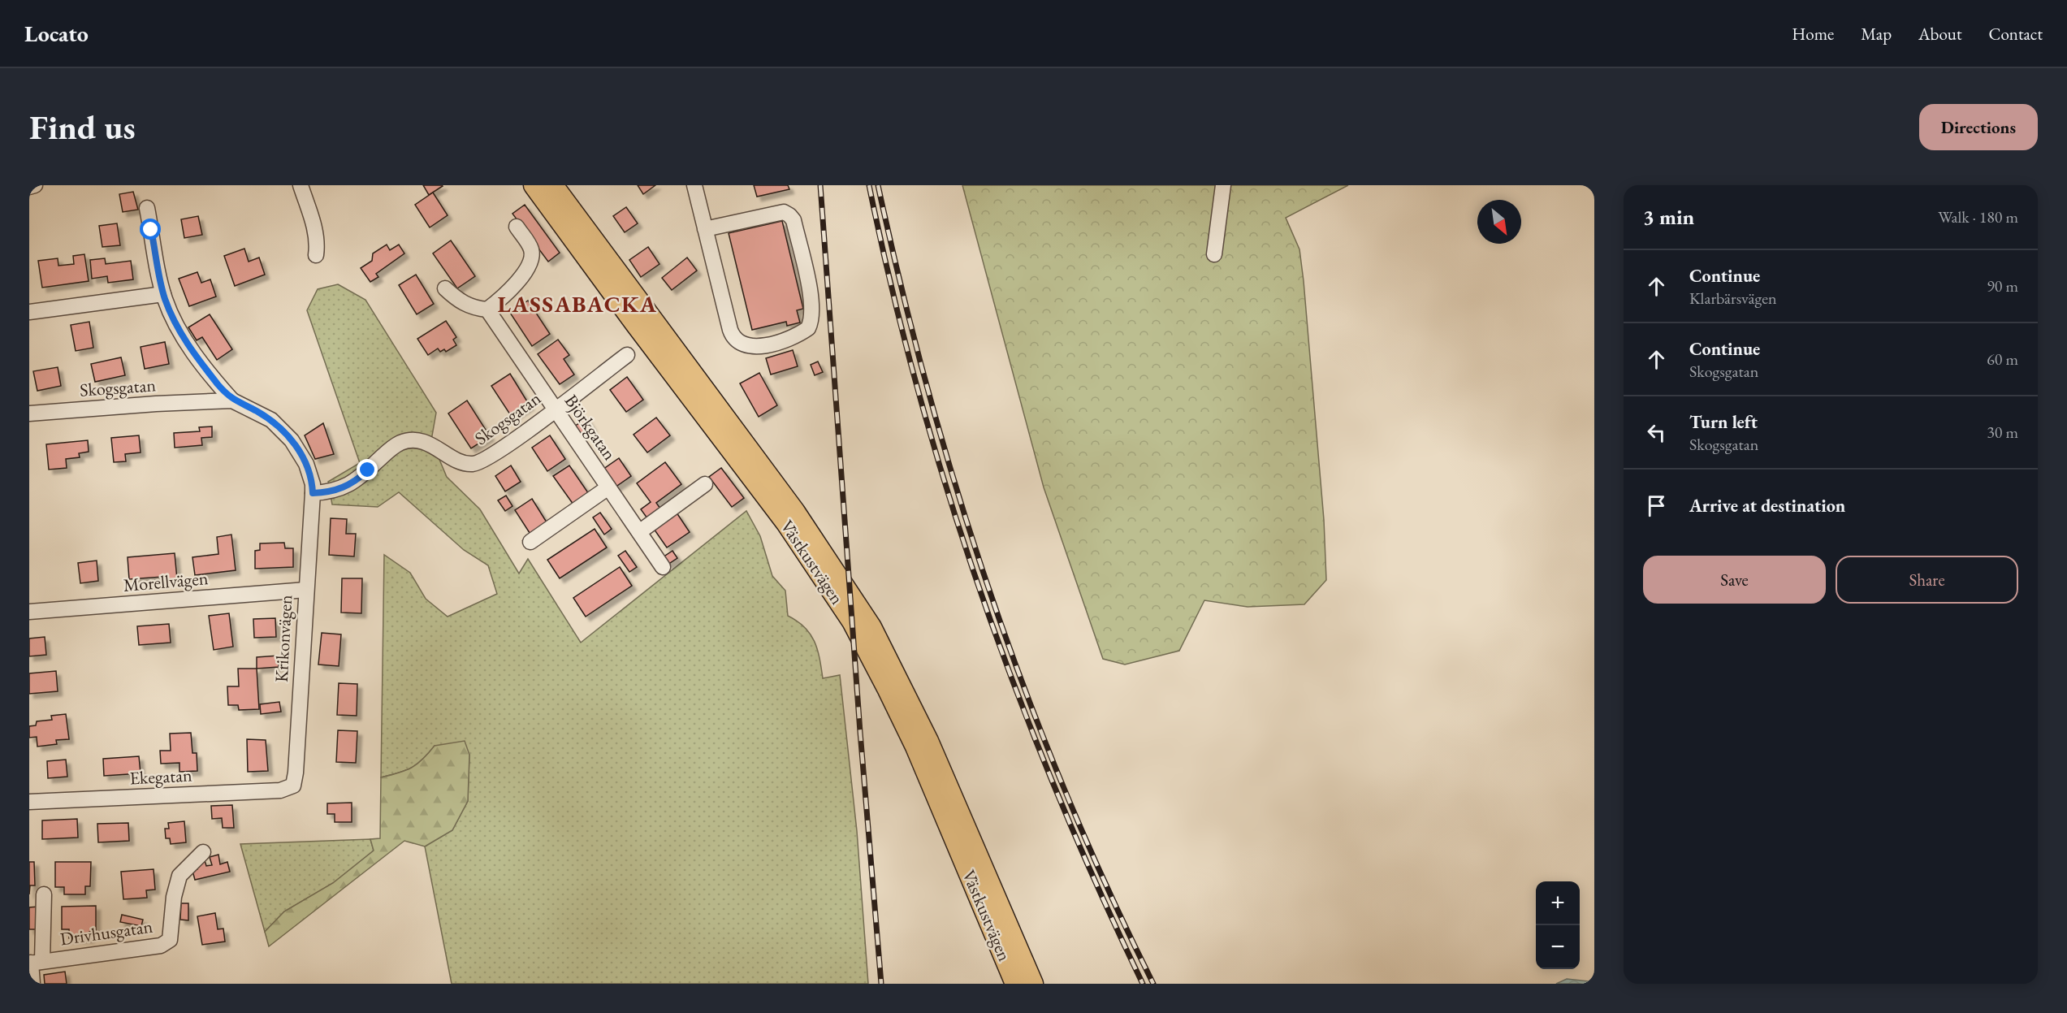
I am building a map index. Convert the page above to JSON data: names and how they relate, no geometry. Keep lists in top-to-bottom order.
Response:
{
  "streets": {
    "main road": ["Västkustvägen"],
    "street": [
      "Skogsgatan",
      "Björkgatan",
      "Morellvägen",
      "Krikonvägen",
      "Ekegatan",
      "Drivhusgatan"
    ]
  },
  "crossings": [
    ["Skogsgatan", "Björkgatan"],
    ["Skogsgatan", "Krikonvägen"],
    ["Morellvägen", "Krikonvägen"],
    ["Krikonvägen", "Ekegatan"]
  ],
  "districts": ["LASSABACKA"],
  "north": "bottom right",
  "page": {
    "header": "Locato",
    "nav": [
      "Home",
      "Map",
      "About",
      "Contact"
    ],
    "buttons": [
      "Directions",
      ["Save", "Share"]
    ],
    "title": "Find us",
    "heading": ["3 min", "Walk · 180 m"],
    "list": [
      ["Continue", "Klarbärsvägen", "90 m"],
      ["Continue", "Skogsgatan", "60 m"],
      ["Turn left", "Skogsgatan", "30 m"],
      "Arrive at destination"
    ],
    "map_buttons": ["+", "−"]
  }
}
